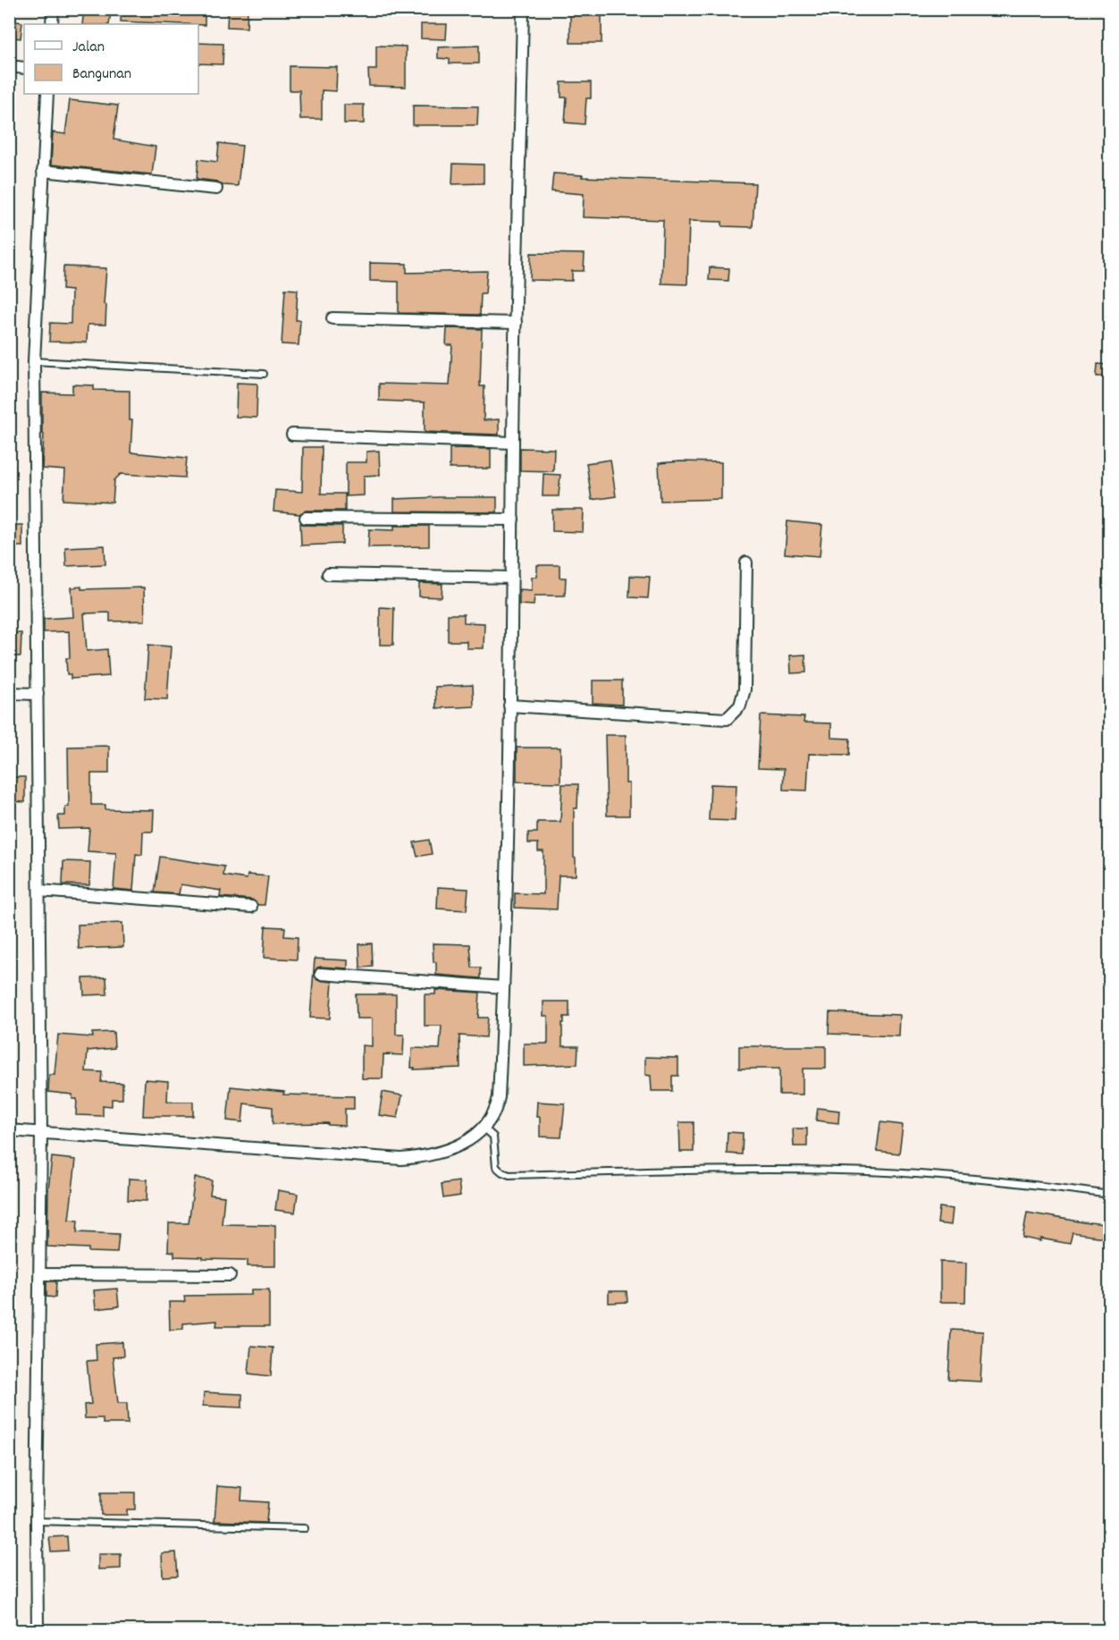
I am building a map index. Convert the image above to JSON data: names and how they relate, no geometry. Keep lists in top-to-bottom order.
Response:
{
  "legend": ["Jalan", "Bangunan"]
}
